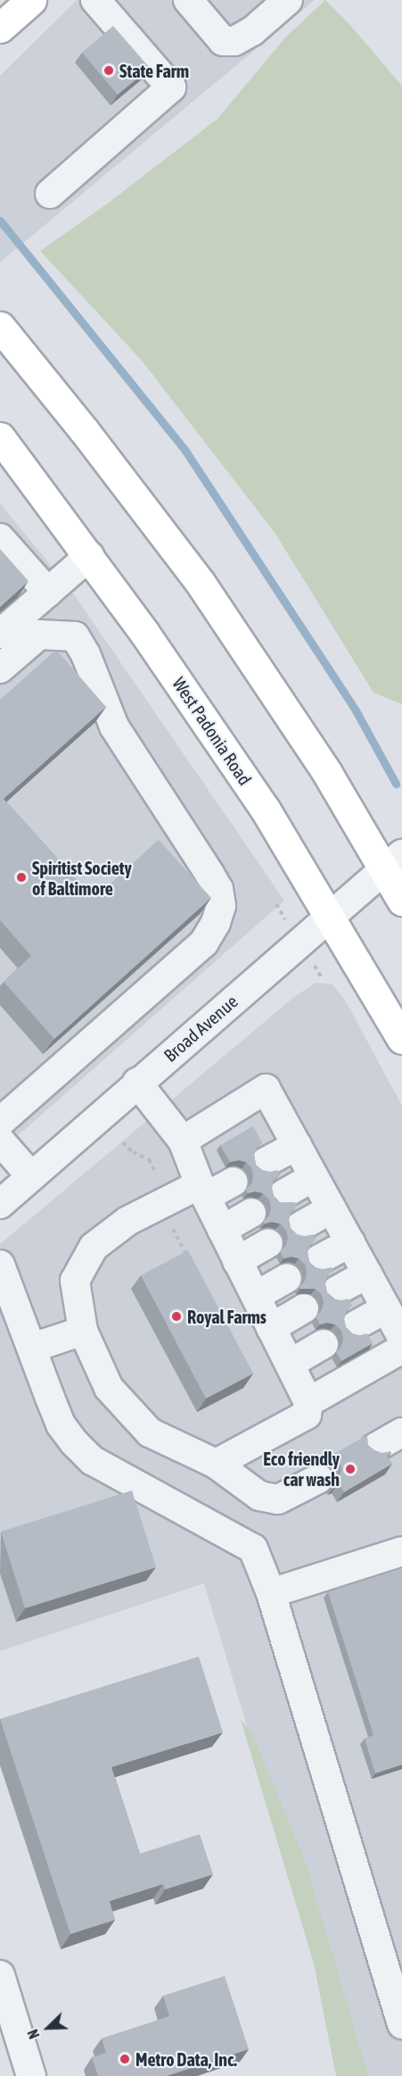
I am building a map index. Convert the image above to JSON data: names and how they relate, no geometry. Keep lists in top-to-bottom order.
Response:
{
  "streets": {
    "main road": ["West Padonia Road"],
    "street": ["Broad Avenue"]
  },
  "crossings": [
    ["West Padonia Road", "Broad Avenue"]
  ],
  "places": [
    "State Farm",
    "Spiritist Society of Baltimore",
    "Royal Farms",
    "Eco friendly car wash",
    "Metro Data, Inc."
  ],
  "north": "bottom left"
}
